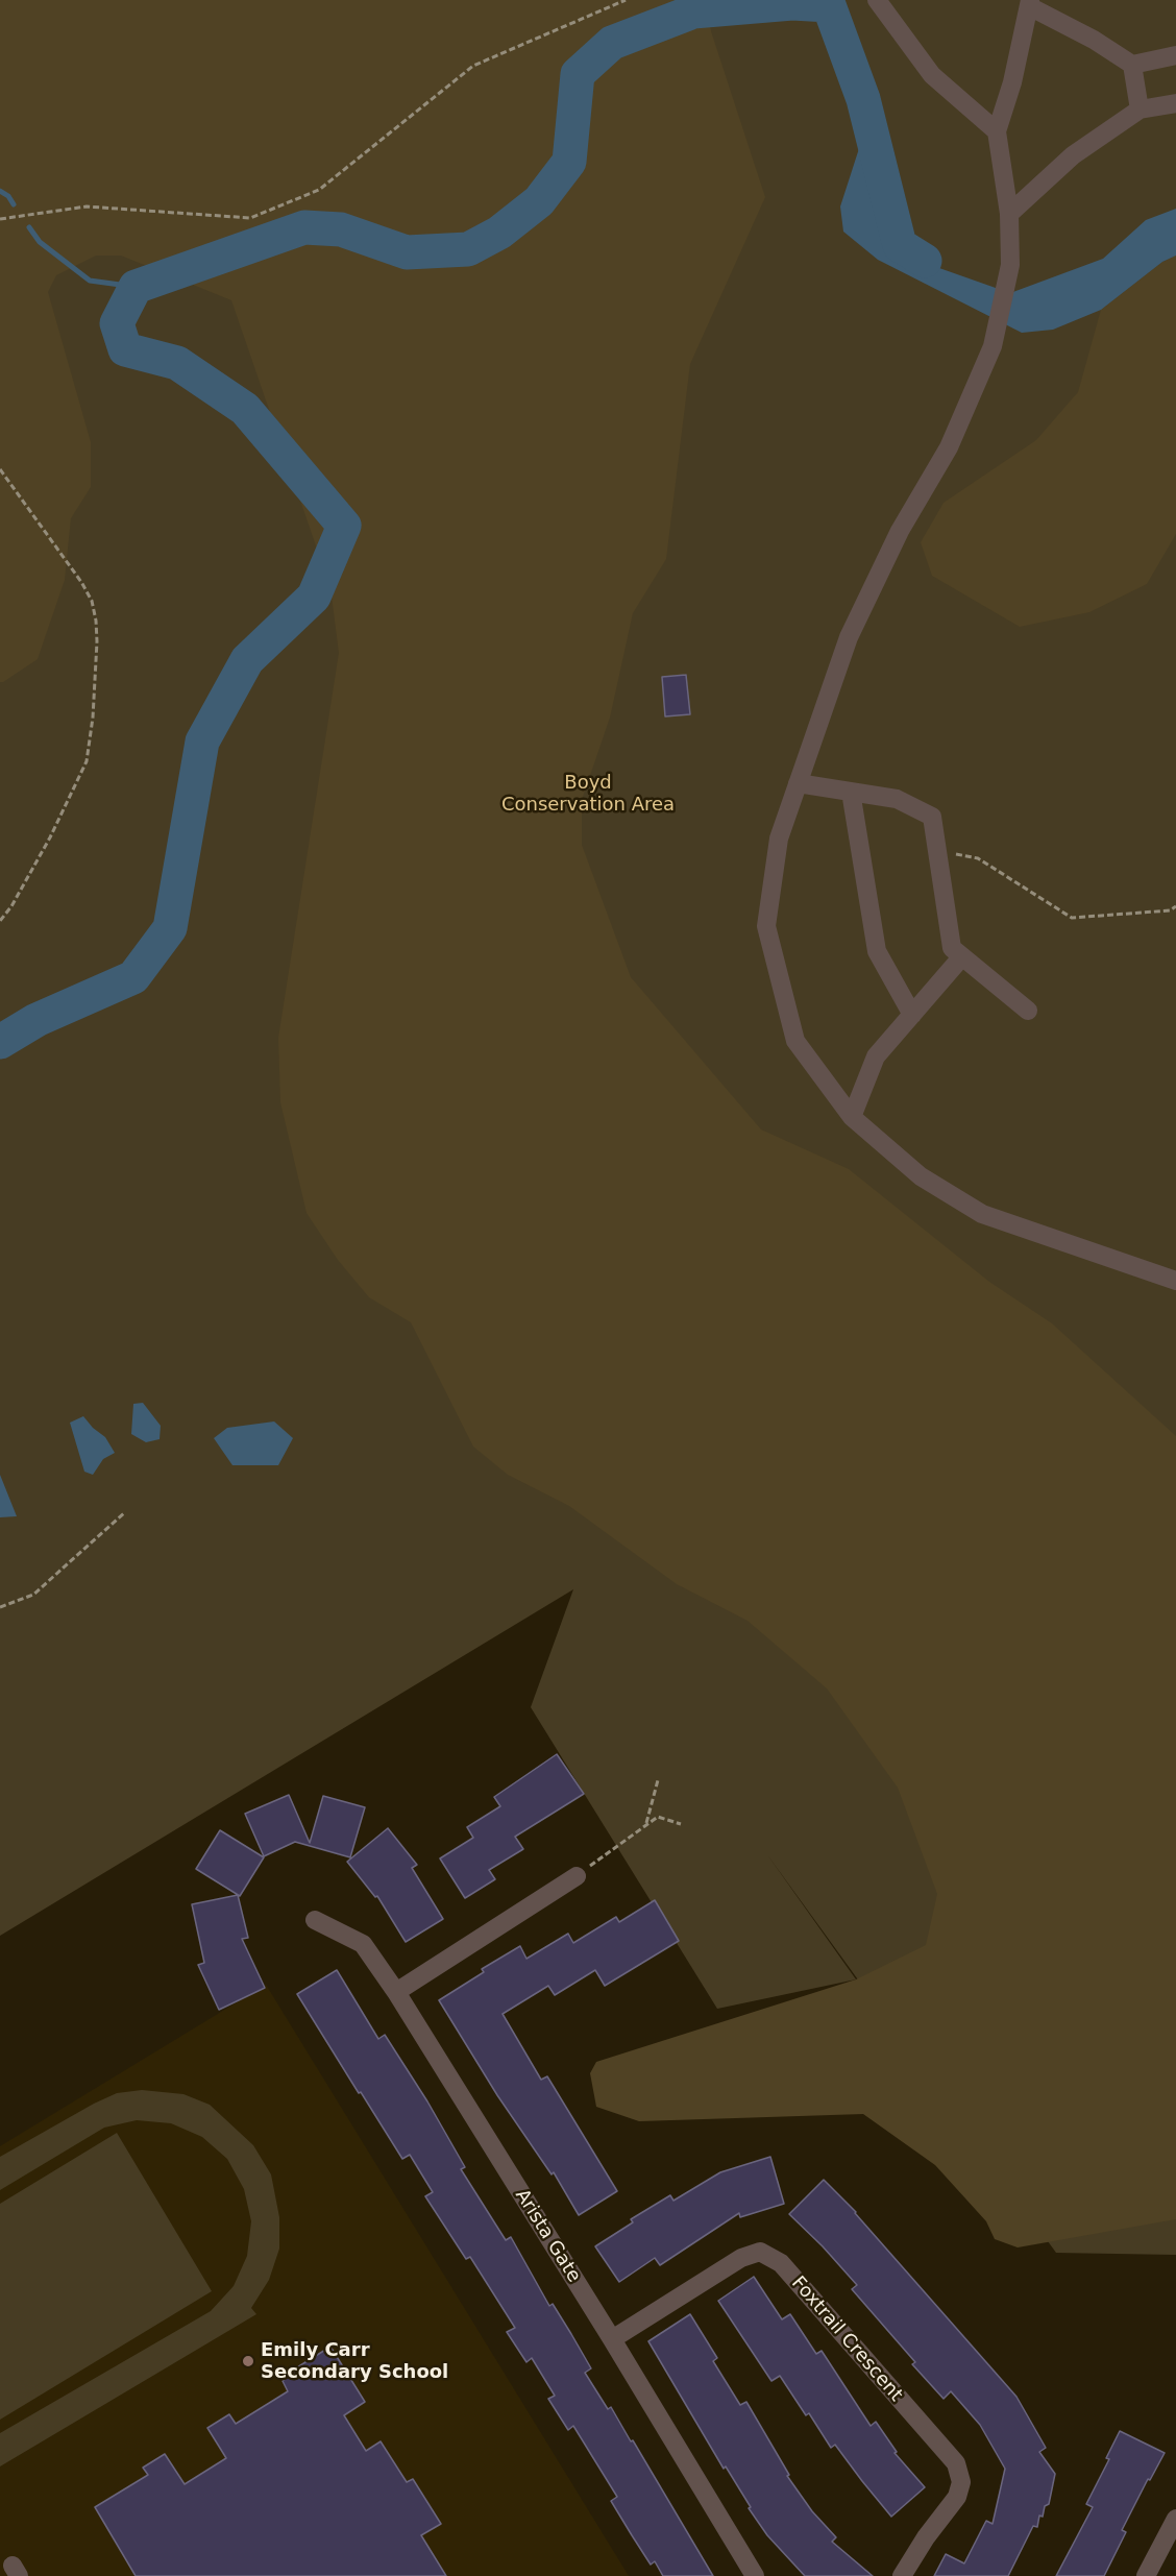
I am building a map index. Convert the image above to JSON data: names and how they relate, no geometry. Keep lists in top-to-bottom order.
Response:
{
  "streets": {
    "street": ["Arista Gate", "Foxtrail Crescent"]
  },
  "crossings": [
    ["Arista Gate", "Foxtrail Crescent"]
  ],
  "parks": ["Boyd Conservation Area"],
  "places": ["Emily Carr Secondary School"]
}
